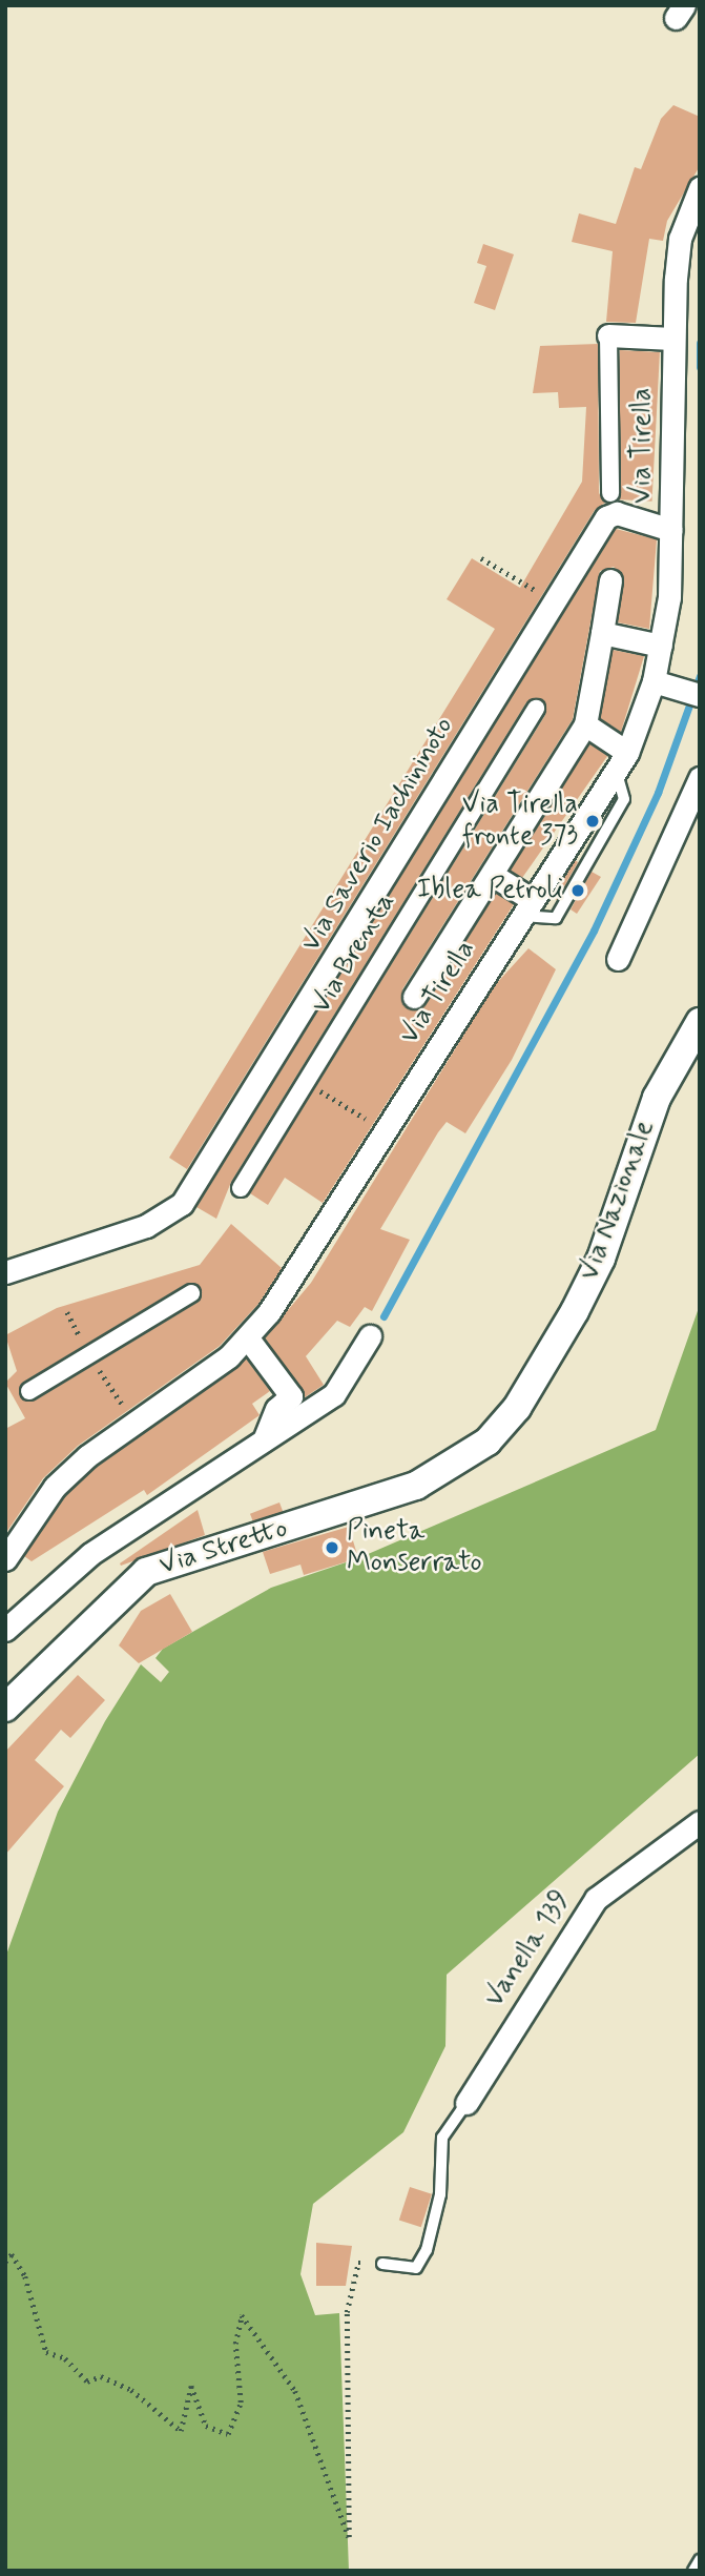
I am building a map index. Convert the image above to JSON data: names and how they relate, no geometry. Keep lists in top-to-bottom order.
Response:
{
  "streets": {
    "street": [
      "Via Tirella",
      "Via Saverio Iachininoto",
      "Via Brenta",
      "Via Nazionale",
      "Via Stretto",
      "Vanella 139"
    ]
  },
  "crossings": [
    ["Via Tirella", "Via Saverio Iachininoto"],
    ["Via Nazionale", "Via Stretto"]
  ],
  "places": ["Via Tirella fronte 373", "Iblea Petroli", "Pineta Monserrato"]
}
